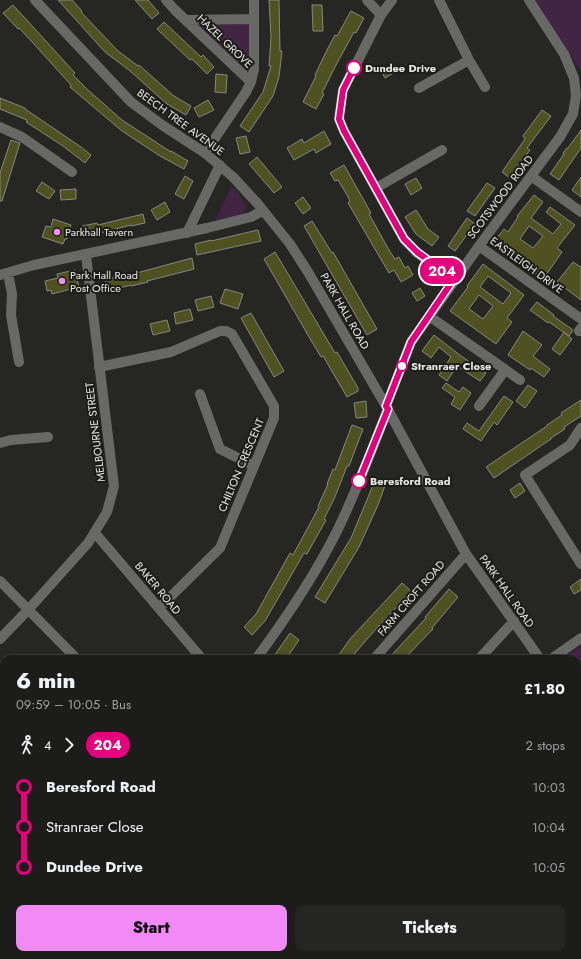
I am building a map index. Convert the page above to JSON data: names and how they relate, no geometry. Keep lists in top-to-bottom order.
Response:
{
  "streets": {
    "street": [
      "HAZEL GROVE",
      "BEECH TREE AVENUE",
      "SCOTSWOOD ROAD",
      "EASTLEIGH DRIVE",
      "PARK HALL ROAD",
      "MELBOURNE STREET",
      "CHILTON CRESCENT",
      "BAKER ROAD",
      "FARM CROFT ROAD"
    ]
  },
  "crossings": [
    ["BEECH TREE AVENUE", "PARK HALL ROAD"],
    ["SCOTSWOOD ROAD", "EASTLEIGH DRIVE"],
    ["SCOTSWOOD ROAD", "PARK HALL ROAD"],
    ["PARK HALL ROAD", "FARM CROFT ROAD"],
    ["MELBOURNE STREET", "CHILTON CRESCENT"],
    ["MELBOURNE STREET", "BAKER ROAD"],
    ["CHILTON CRESCENT", "BAKER ROAD"]
  ],
  "places": [
    "Dundee Drive",
    "Parkhall Tavern",
    "Park Hall Road Post Office",
    "Stranraer Close",
    "Beresford Road"
  ],
  "lines": ["bus line 204"],
  "page": {
    "on_map": "204",
    "heading": ["6 min", "09:59 – 10:05 · Bus", "£1.80"],
    "legs": ["4", "204", "2 stops"],
    "list": [
      {
        "name": "Beresford Road",
        "value": "10:03"
      },
      {
        "name": "Stranraer Close",
        "value": "10:04"
      },
      {
        "name": "Dundee Drive",
        "value": "10:05"
      }
    ],
    "buttons": ["Start", "Tickets"]
  }
}
